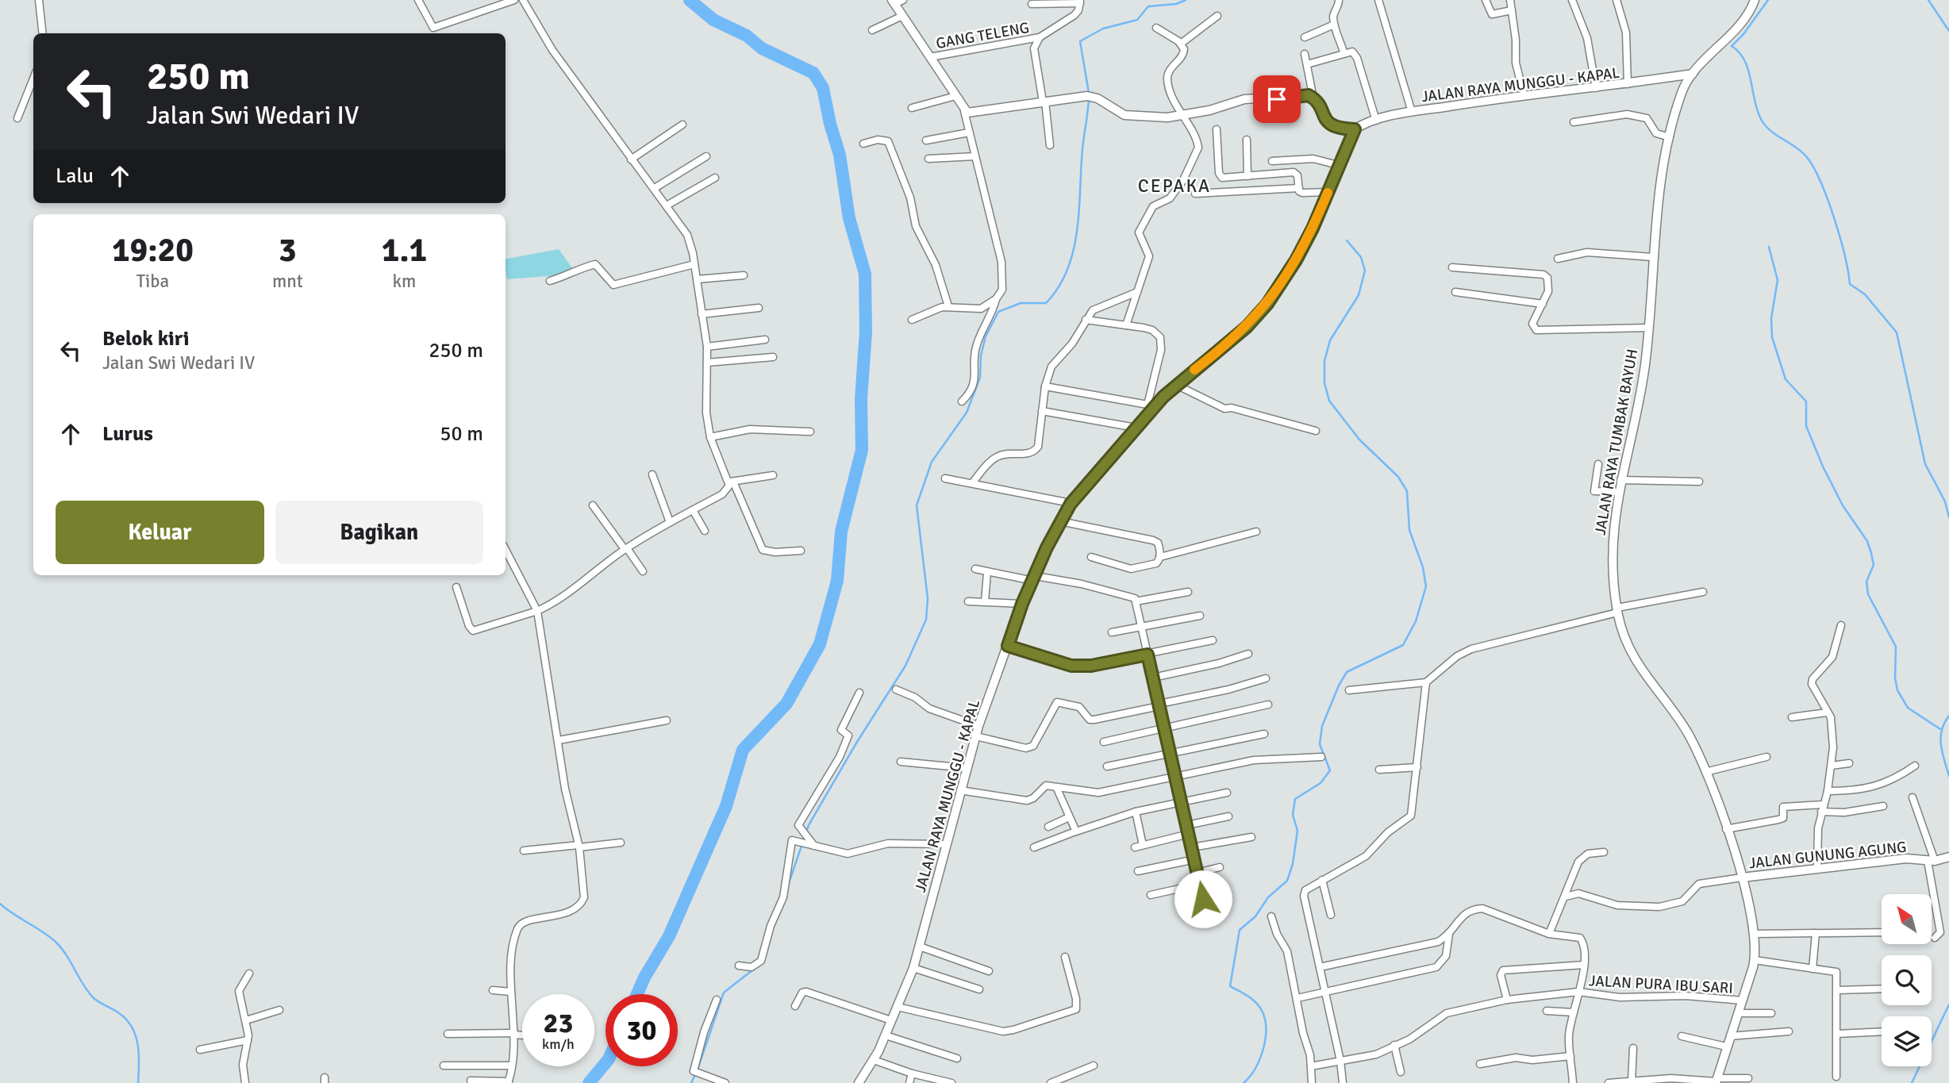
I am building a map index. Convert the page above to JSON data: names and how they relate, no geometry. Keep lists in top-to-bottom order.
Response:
{
  "streets": {
    "street": [
      "GANG TELENG",
      "JALAN RAYA MUNGGU - KAPAL",
      "JALAN RAYA TUMBAK BAYUH",
      "JALAN GUNUNG AGUNG",
      "JALAN PURA IBU SARI"
    ]
  },
  "crossings": [
    ["JALAN RAYA MUNGGU - KAPAL", "JALAN RAYA TUMBAK BAYUH"],
    ["JALAN RAYA TUMBAK BAYUH", "JALAN GUNUNG AGUNG"],
    ["JALAN RAYA TUMBAK BAYUH", "JALAN PURA IBU SARI"]
  ],
  "districts": ["CEPAKA"],
  "north": "top left",
  "page": {
    "turn": ["250 m", "Jalan Swi Wedari IV"],
    "then": "Lalu",
    "eta": [
      "19:20",
      "Tiba",
      "3",
      "mnt",
      "1.1",
      "km"
    ],
    "list": [
      {
        "name": "Belok kiri",
        "note": "Jalan Swi Wedari IV",
        "value": "250 m"
      },
      {
        "name": "Lurus",
        "value": "50 m"
      }
    ],
    "buttons": ["Keluar", "Bagikan"],
    "speed": "23 km/h",
    "limit": "30"
  }
}
